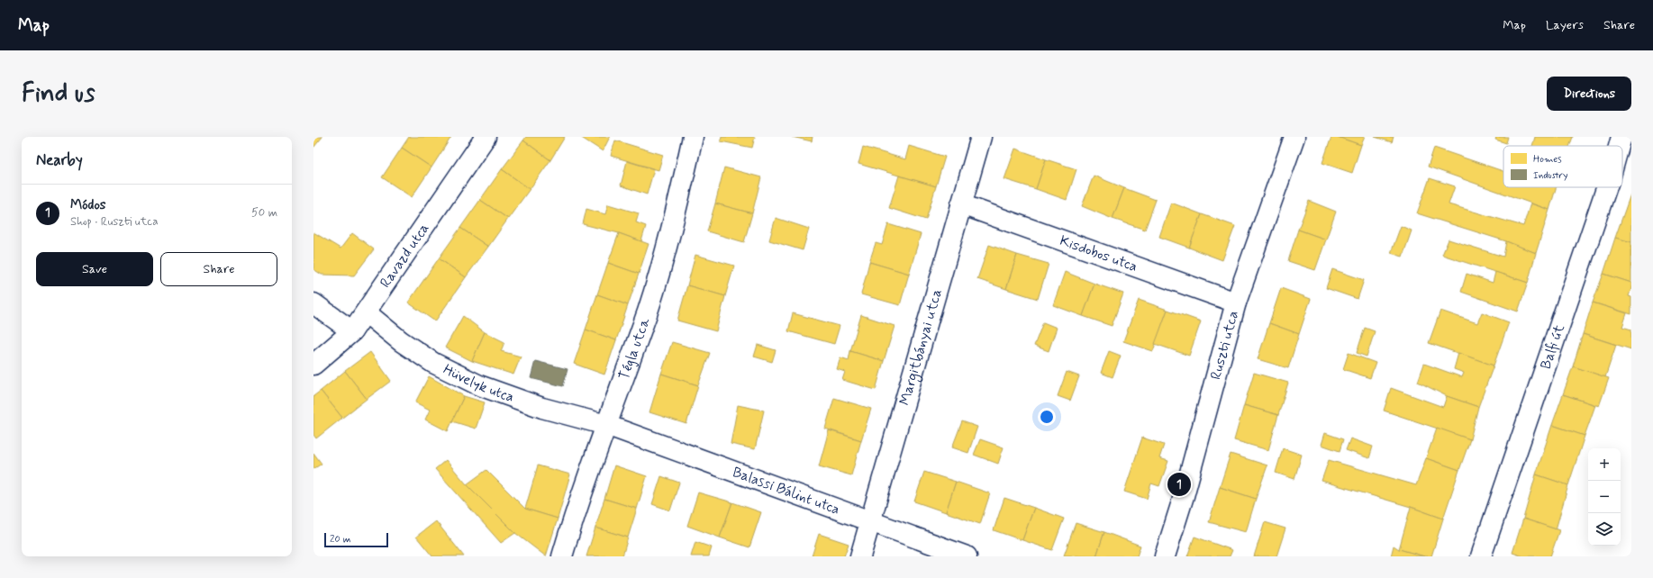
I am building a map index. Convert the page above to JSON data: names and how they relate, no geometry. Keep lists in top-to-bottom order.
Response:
{
  "streets": {
    "street": [
      "Kisdobos utca",
      "Ravazd utca",
      "Ruszti utca",
      "Margitbányai utca",
      "Balfi út",
      "Tégla utca",
      "Hüvelyk utca",
      "Balassi Bálint utca"
    ]
  },
  "crossings": [
    ["Kisdobos utca", "Ruszti utca"],
    ["Kisdobos utca", "Margitbányai utca"],
    ["Ravazd utca", "Hüvelyk utca"],
    ["Margitbányai utca", "Balassi Bálint utca"],
    ["Tégla utca", "Hüvelyk utca"],
    ["Tégla utca", "Balassi Bálint utca"],
    ["Hüvelyk utca", "Balassi Bálint utca"]
  ],
  "legend": ["Homes", "Industry"],
  "scale_bar": "20 m",
  "page": {
    "header": "Map",
    "nav": ["Map", "Layers", "Share"],
    "buttons": [
      "Directions",
      ["Save", "Share"]
    ],
    "title": "Find us",
    "heading": "Nearby",
    "list": [
      {
        "mark": "1",
        "name": "Módos",
        "note": "Shop · Ruszti utca",
        "value": "50 m"
      }
    ],
    "map_buttons": ["+", "−"],
    "pins": "1",
    "scale": "20 m"
  }
}
